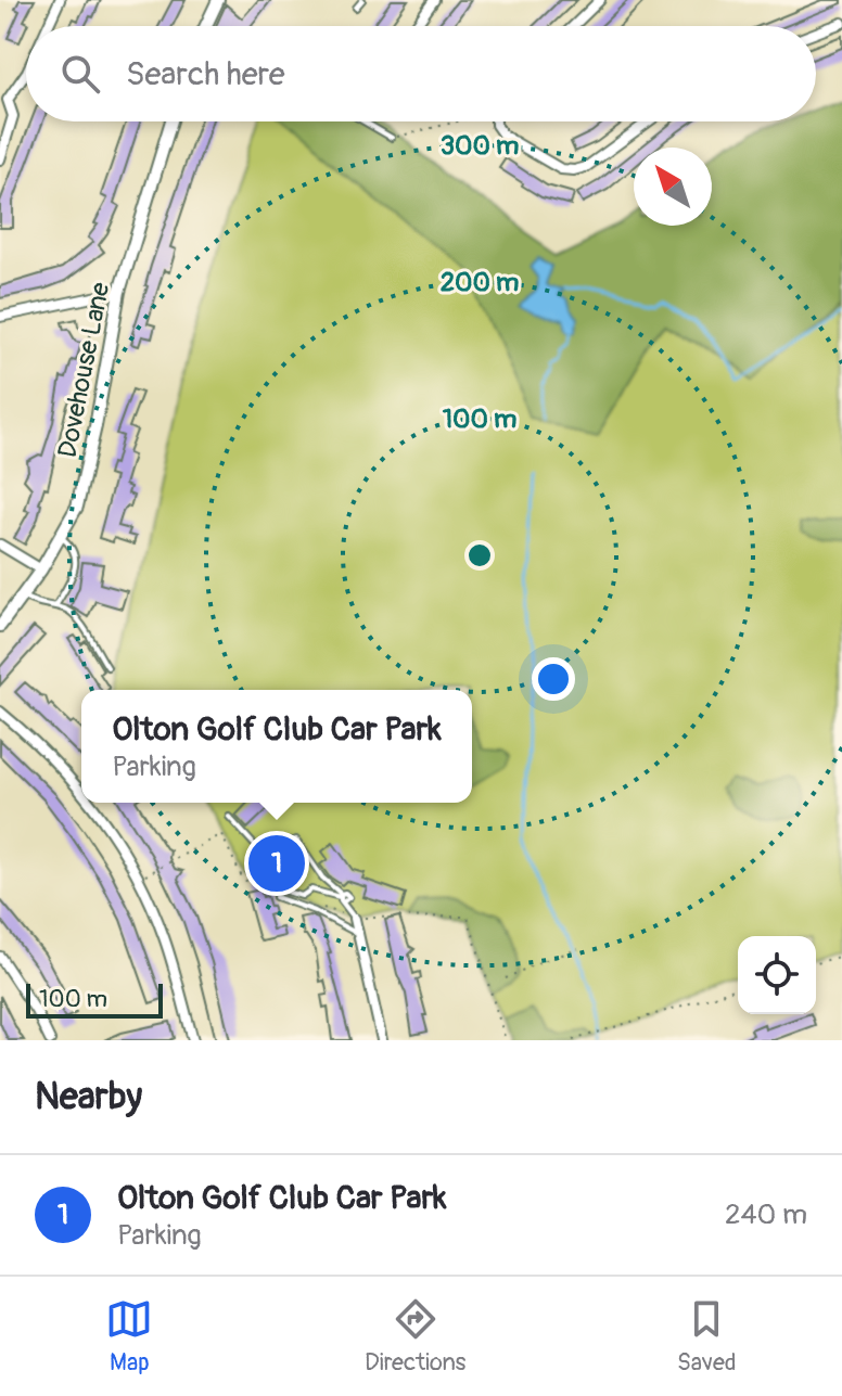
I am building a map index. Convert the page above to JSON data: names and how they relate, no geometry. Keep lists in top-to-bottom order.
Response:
{
  "streets": {
    "street": ["Dovehouse Lane"]
  },
  "scale_bar": "100 m",
  "north": "top left",
  "page": {
    "search": "Search here",
    "popup": ["Olton Golf Club Car Park", "Parking"],
    "pins": "1",
    "scale": "100 m",
    "heading": "Nearby",
    "list": [
      {
        "mark": "1",
        "name": "Olton Golf Club Car Park",
        "note": "Parking",
        "value": "240 m"
      }
    ],
    "nav": ["Map", "Directions", "Saved"]
  },
  "rings": ["300 m", "200 m", "100 m"]
}
